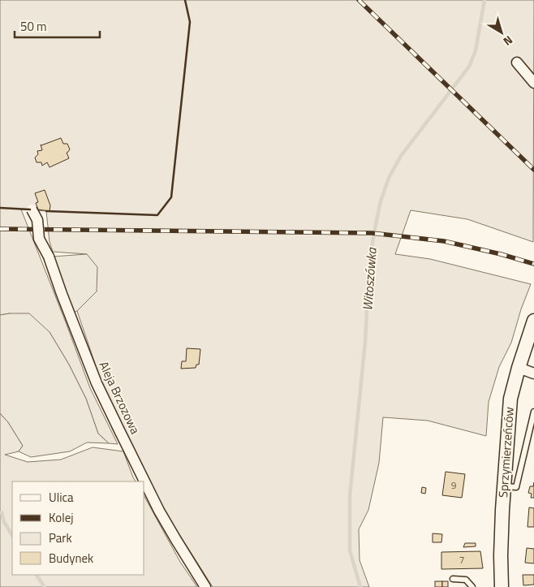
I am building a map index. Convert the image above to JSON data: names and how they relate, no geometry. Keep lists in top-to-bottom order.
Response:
{
  "streets": {
    "street": ["Aleja Brzozowa", "Sprzymierzeńców"]
  },
  "water": ["Witoszówka"],
  "house_numbers": ["9", "7"],
  "legend": [
    "Ulica",
    "Kolej",
    "Park",
    "Budynek"
  ],
  "scale_bar": "50 m",
  "north": "bottom right"
}
